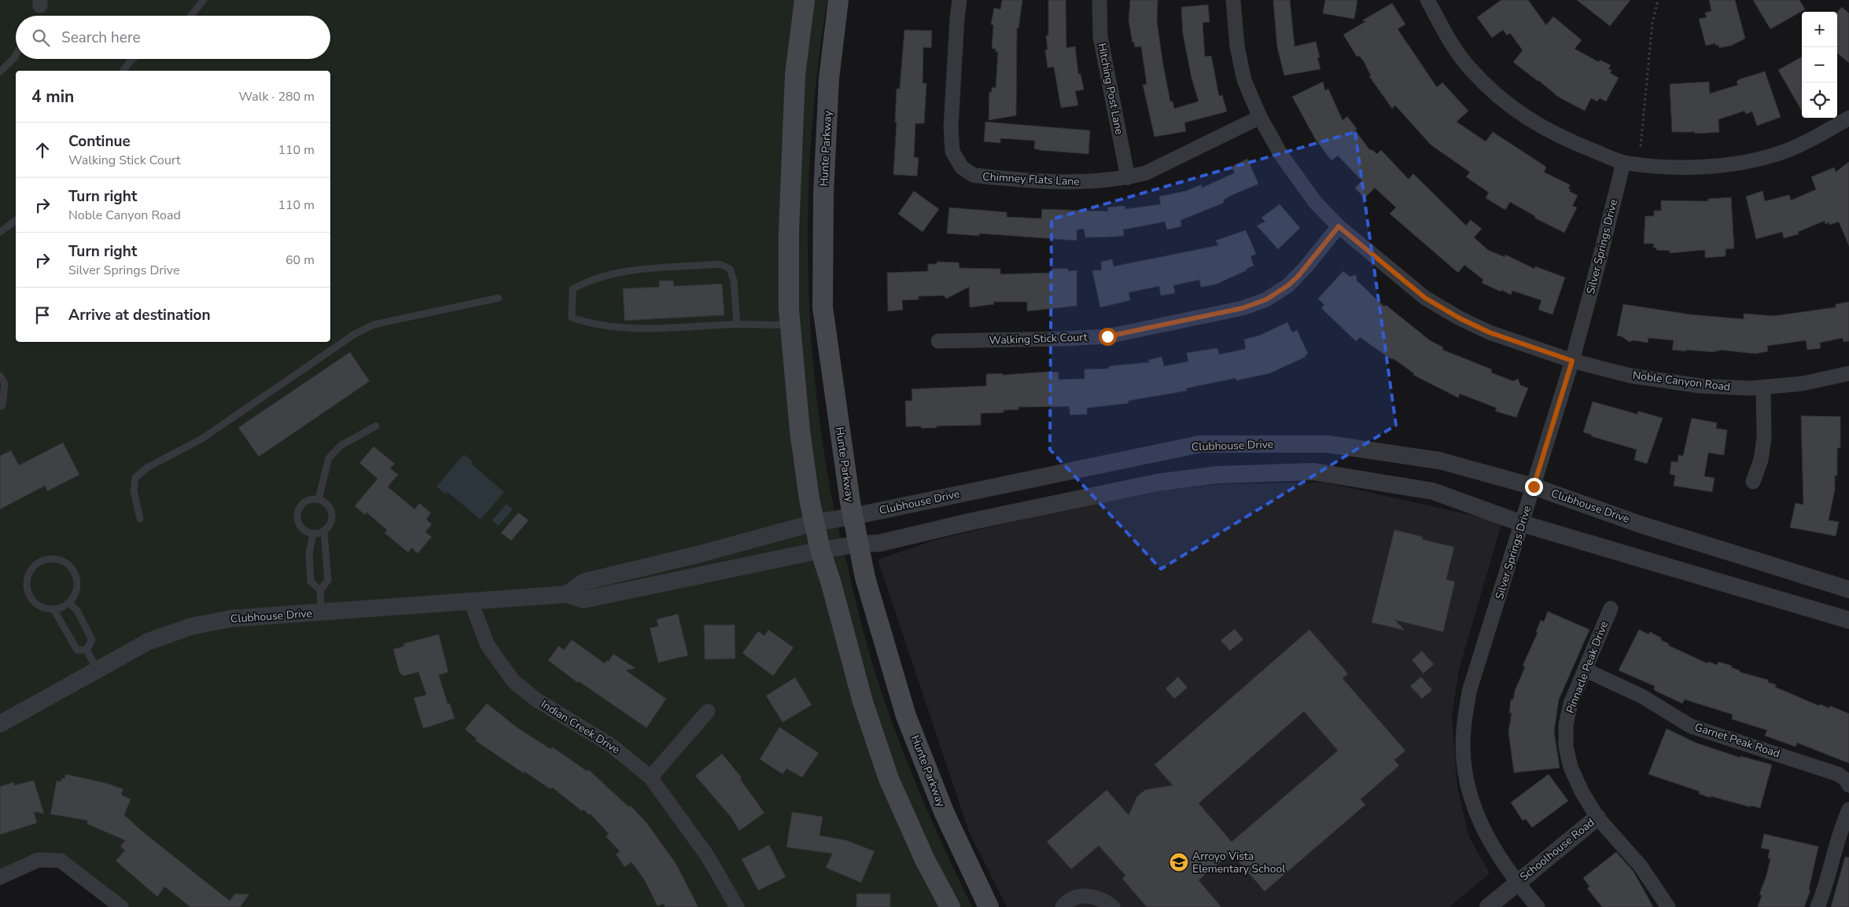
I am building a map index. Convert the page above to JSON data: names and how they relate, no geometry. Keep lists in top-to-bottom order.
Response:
{
  "streets": {
    "main road": ["Hunte Parkway"],
    "street": [
      "Hitching Post Lane",
      "Chimney Flats Lane",
      "Silver Springs Drive",
      "Walking Stick Court",
      "Noble Canyon Road",
      "Clubhouse Drive",
      "Pinnacle Peak Drive",
      "Indian Creek Drive",
      "Garnet Peak Road",
      "Schoolhouse Road"
    ]
  },
  "crossings": [
    ["Hitching Post Lane", "Chimney Flats Lane"],
    ["Hunte Parkway", "Clubhouse Drive"],
    ["Chimney Flats Lane", "Noble Canyon Road"],
    ["Silver Springs Drive", "Noble Canyon Road"],
    ["Silver Springs Drive", "Clubhouse Drive"],
    ["Silver Springs Drive", "Schoolhouse Road"],
    ["Walking Stick Court", "Noble Canyon Road"],
    ["Clubhouse Drive", "Indian Creek Drive"],
    ["Pinnacle Peak Drive", "Garnet Peak Road"],
    ["Pinnacle Peak Drive", "Schoolhouse Road"]
  ],
  "places": {
    "school or university": ["Arroyo Vista Elementary School"]
  },
  "page": {
    "map_buttons": ["+", "−"],
    "search": "Search here",
    "heading": ["4 min", "Walk · 280 m"],
    "list": [
      ["Continue", "Walking Stick Court", "110 m"],
      ["Turn right", "Noble Canyon Road", "110 m"],
      ["Turn right", "Silver Springs Drive", "60 m"],
      "Arrive at destination"
    ]
  }
}
